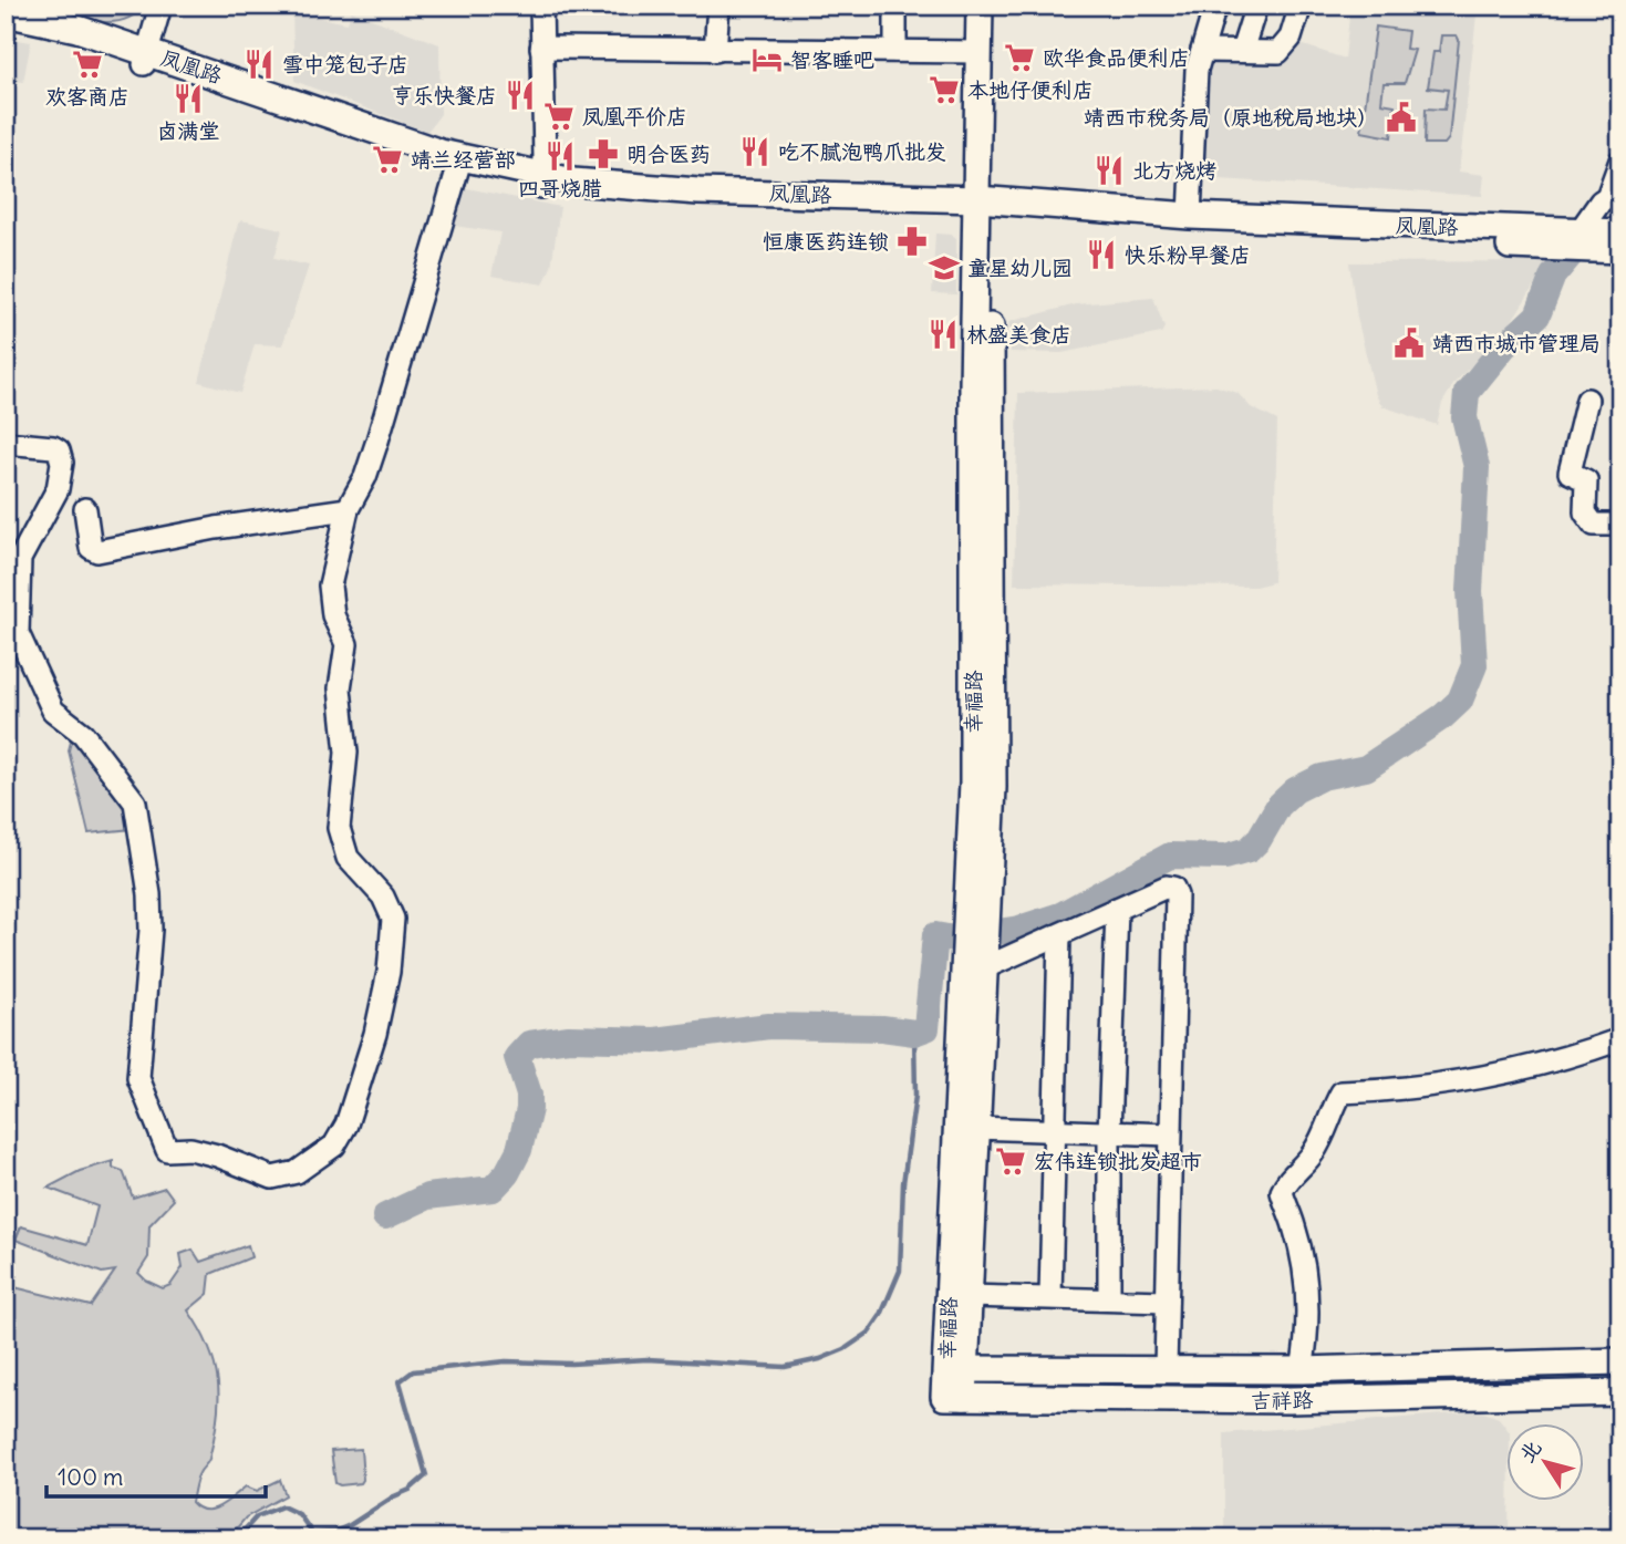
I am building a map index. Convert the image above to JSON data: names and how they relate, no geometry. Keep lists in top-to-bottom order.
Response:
{
  "streets": {
    "main road": ["凤凰路", "幸福路", "吉祥路"]
  },
  "crossings": [
    ["凤凰路", "幸福路"],
    ["幸福路", "吉祥路"]
  ],
  "places": {
    "supermarket": [
      "欧华食品便利店",
      "欢客商店",
      "本地仔便利店",
      "凤凰平价店",
      "靖兰经营部",
      "宏伟连锁批发超市"
    ],
    "hotel": ["智客睡吧"],
    "restaurant": [
      "雪中笼包子店",
      "亨乐快餐店",
      "卤满堂",
      "吃不腻泡鸭爪批发",
      "四哥烧腊",
      "北方烧烤",
      "快乐粉早餐店",
      "林盛美食店"
    ],
    "public building": ["靖西市税务局（原地税局地块）", "靖西市城市管理局"],
    "pharmacy": ["明合医药", "恒康医药连锁"],
    "school or university": ["童星幼儿园"]
  },
  "scale_bar": "100 m",
  "north": "top left"
}
